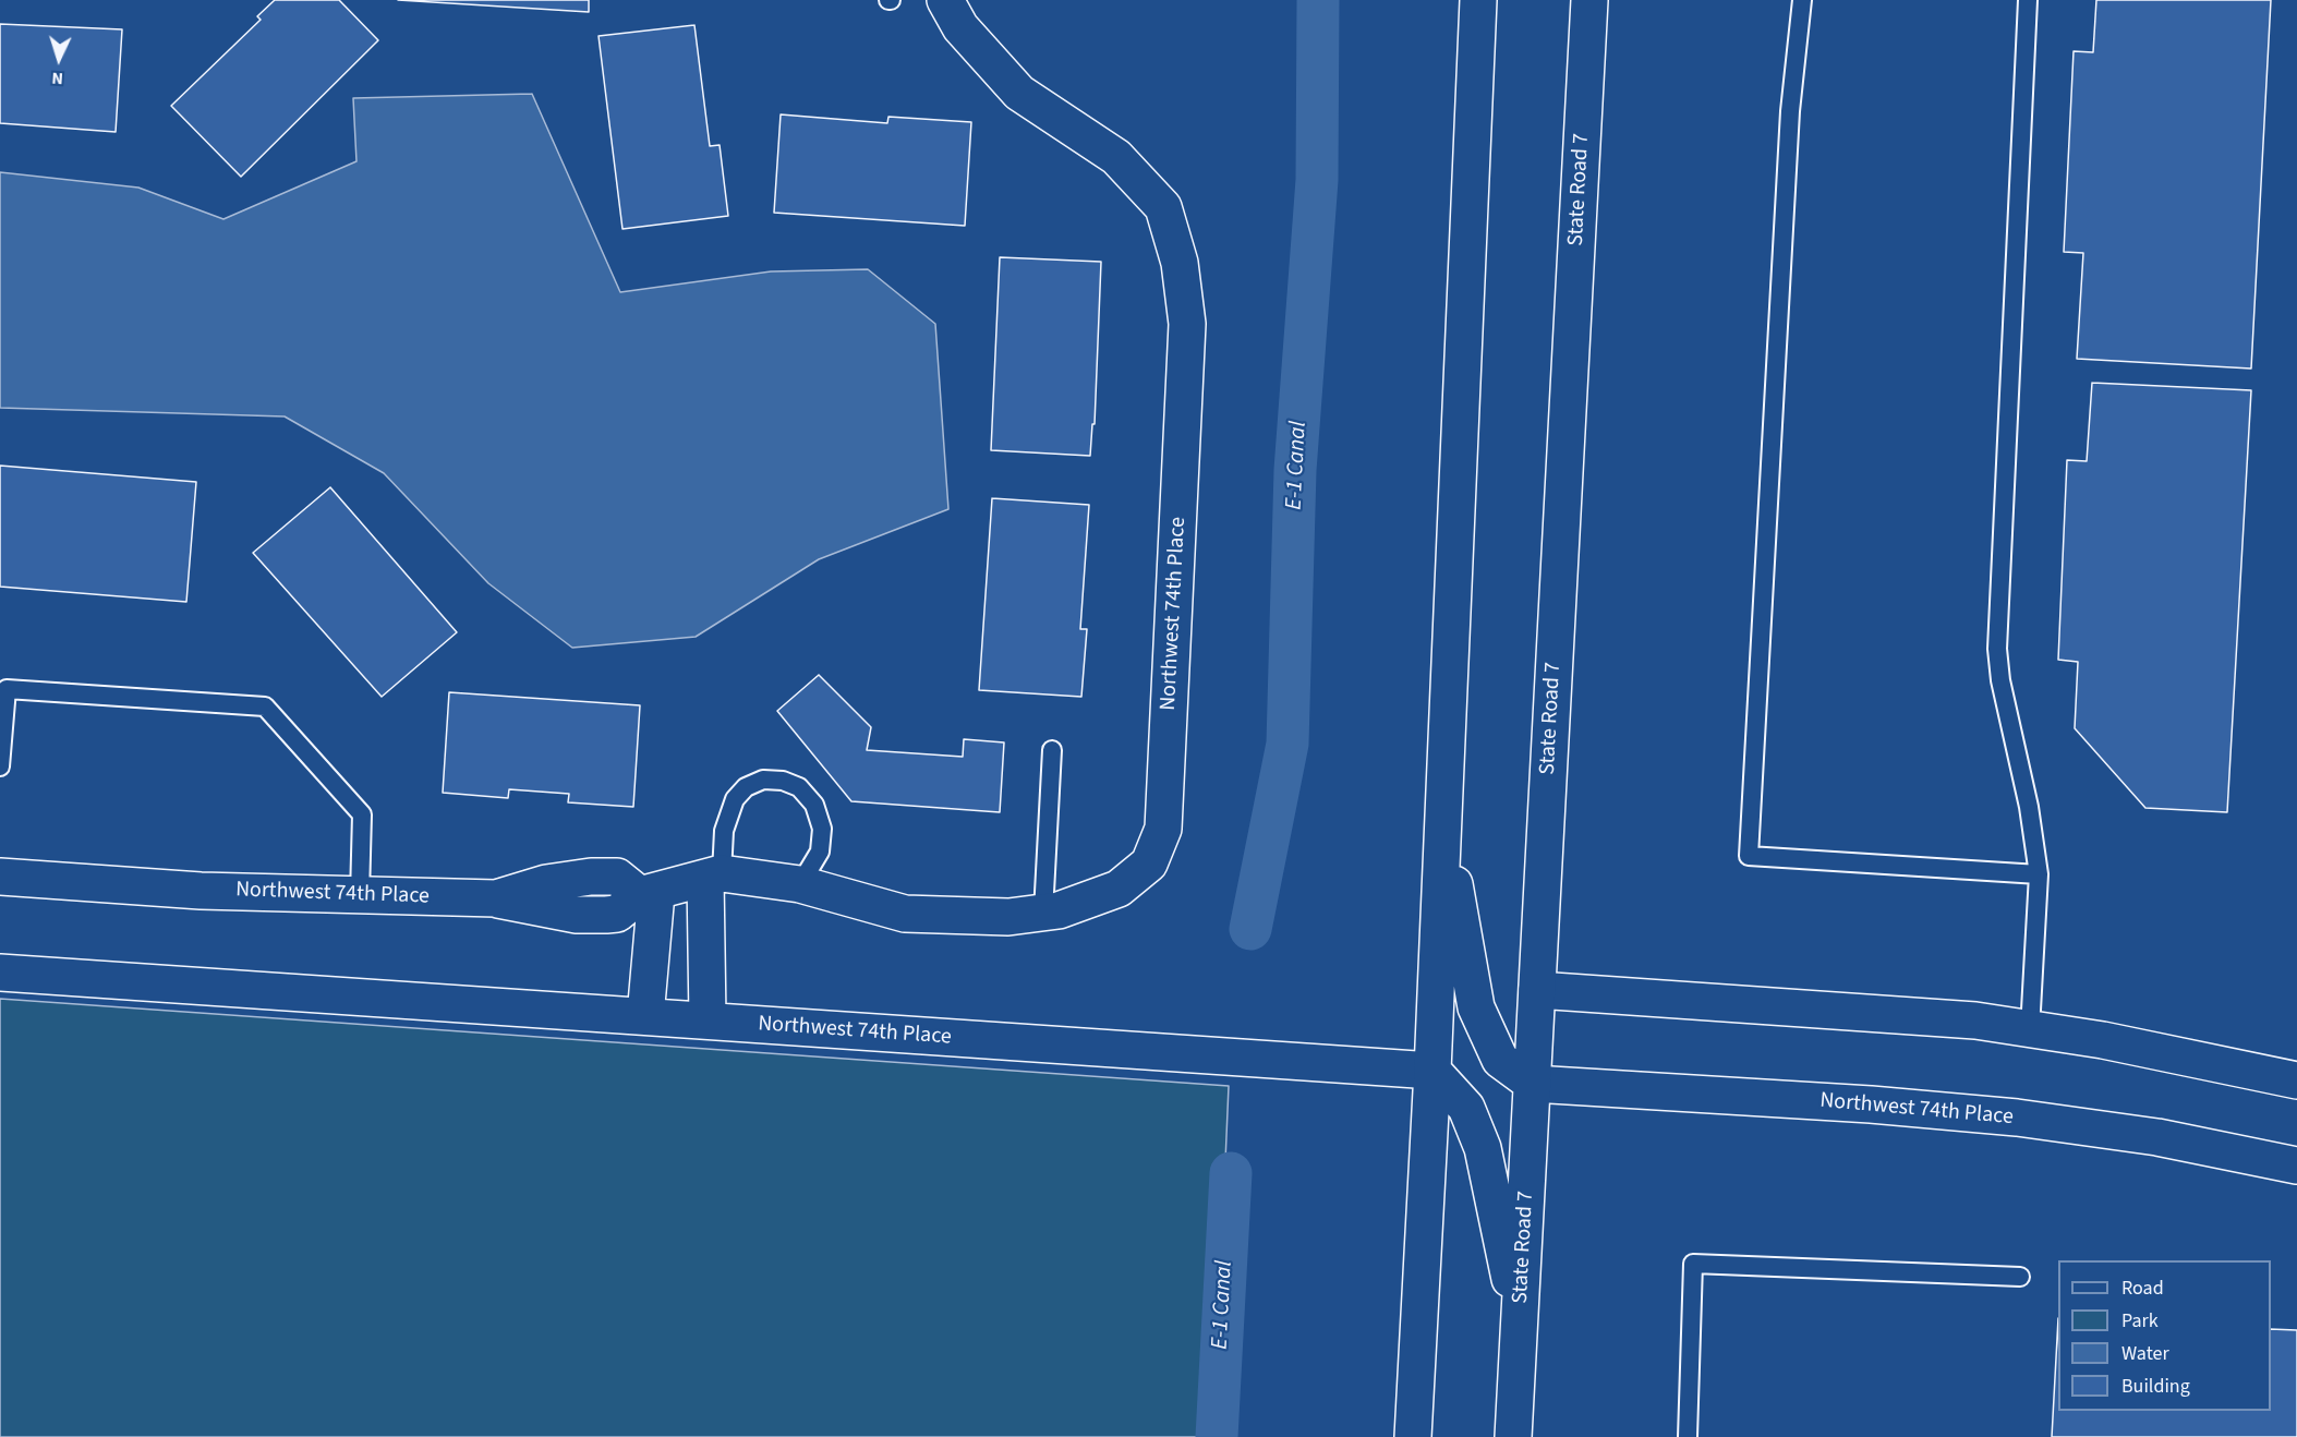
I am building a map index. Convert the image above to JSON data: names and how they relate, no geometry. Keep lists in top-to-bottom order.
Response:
{
  "streets": {
    "street": ["State Road 7", "Northwest 74th Place"]
  },
  "crossings": [
    ["State Road 7", "Northwest 74th Place"]
  ],
  "water": ["E-1 Canal"],
  "legend": [
    "Road",
    "Park",
    "Water",
    "Building"
  ],
  "north": "bottom"
}
